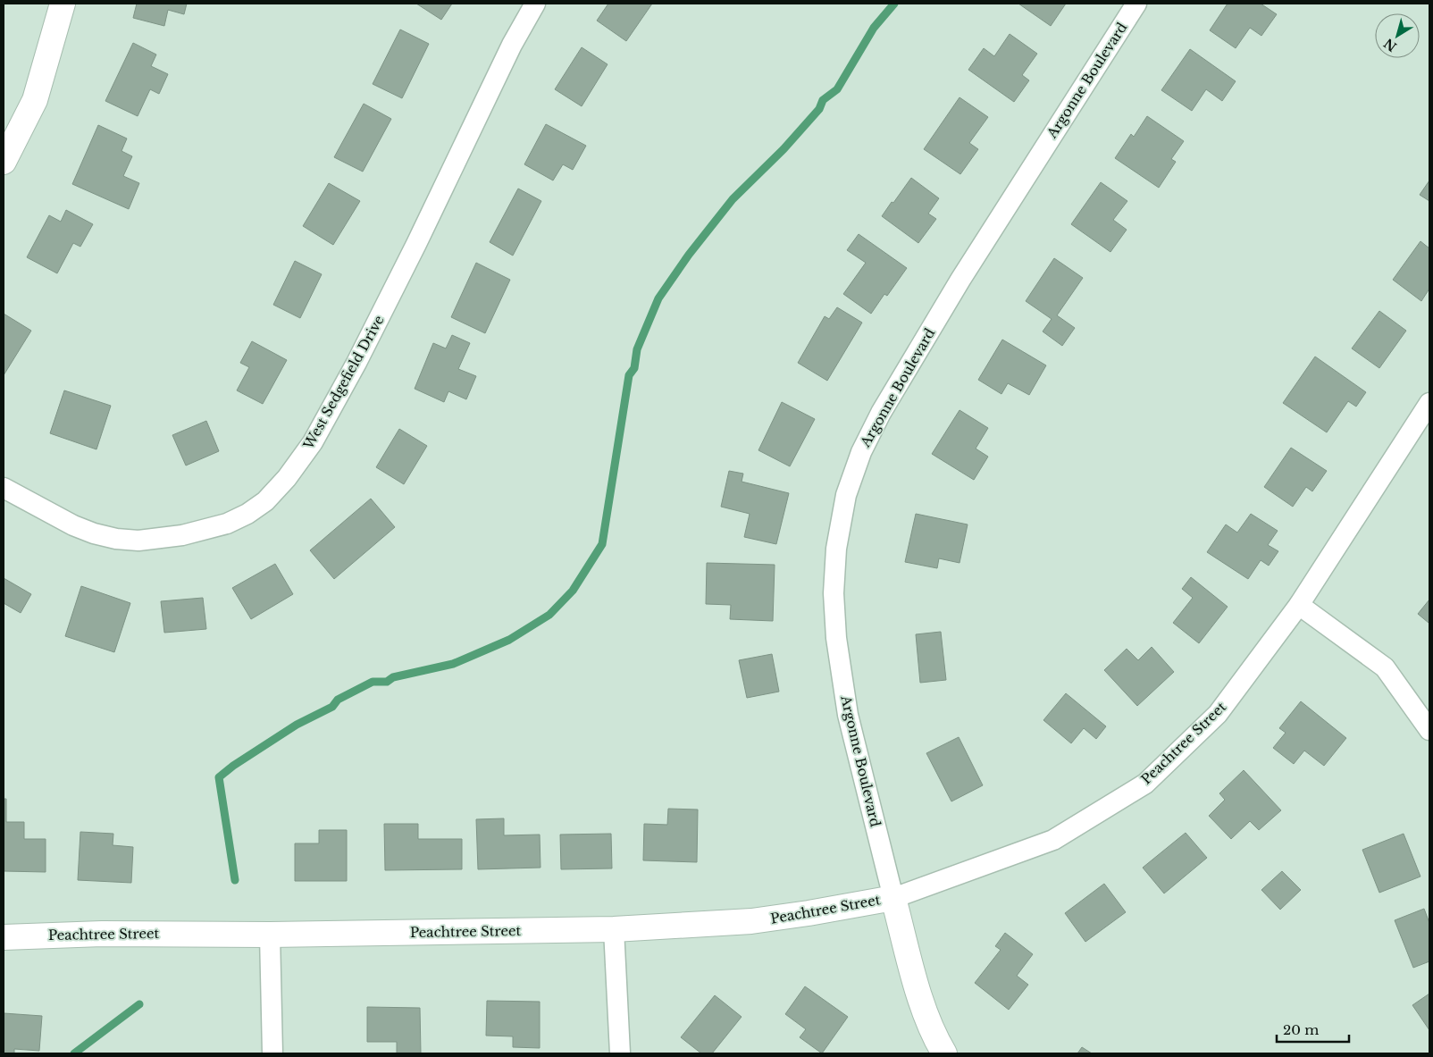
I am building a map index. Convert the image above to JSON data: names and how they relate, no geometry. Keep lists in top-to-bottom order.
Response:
{
  "streets": {
    "street": ["Argonne Boulevard", "West Sedgefield Drive", "Peachtree Street"]
  },
  "crossings": [
    ["Argonne Boulevard", "Peachtree Street"]
  ],
  "scale_bar": "20 m",
  "north": "bottom left"
}
